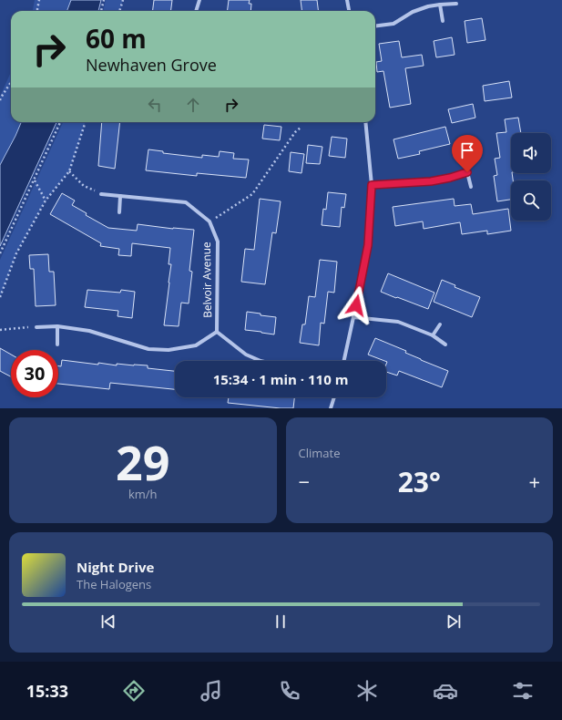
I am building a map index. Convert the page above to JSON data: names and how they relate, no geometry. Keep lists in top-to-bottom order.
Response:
{
  "streets": {
    "street": ["Belvoir Avenue"]
  },
  "page": {
    "turn": ["60 m", "Newhaven Grove"],
    "limit": "30",
    "trip": "15:34 · 1 min · 110 m",
    "tile": [
      ["29", "km/h"],
      "Climate"
    ],
    "heat": ["−", "23°", "+"],
    "song": ["Night Drive", "The Halogens"],
    "tabs": "15:33"
  }
}
